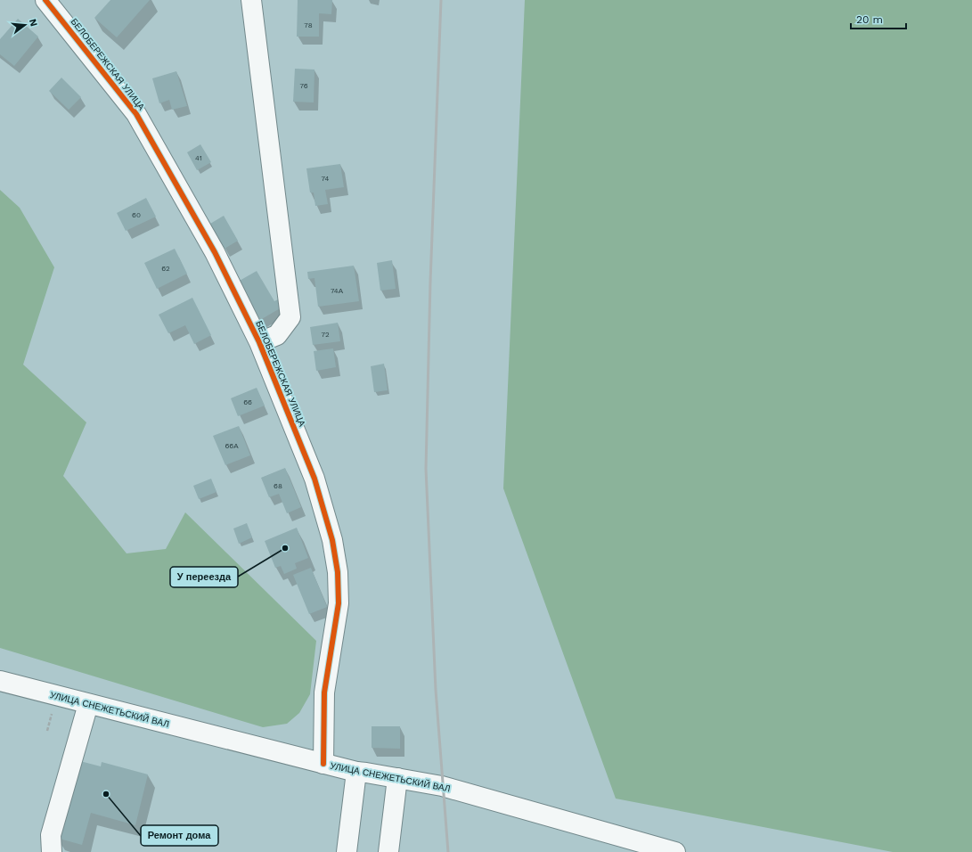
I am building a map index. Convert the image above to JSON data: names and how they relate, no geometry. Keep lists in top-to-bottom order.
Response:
{
  "streets": {
    "street": ["БЕЛОБЕРЕЖСКАЯ УЛИЦА", "УЛИЦА СНЕЖЕТЬСКИЙ ВАЛ"]
  },
  "crossings": [
    ["БЕЛОБЕРЕЖСКАЯ УЛИЦА", "УЛИЦА СНЕЖЕТЬСКИЙ ВАЛ"]
  ],
  "places": ["У переезда", "Ремонт дома"],
  "house_numbers": [
    "78",
    "76",
    "41",
    "74",
    "60",
    "62",
    "74А",
    "72",
    "66",
    "66А",
    "68"
  ],
  "scale_bar": "20 m",
  "north": "right"
}
